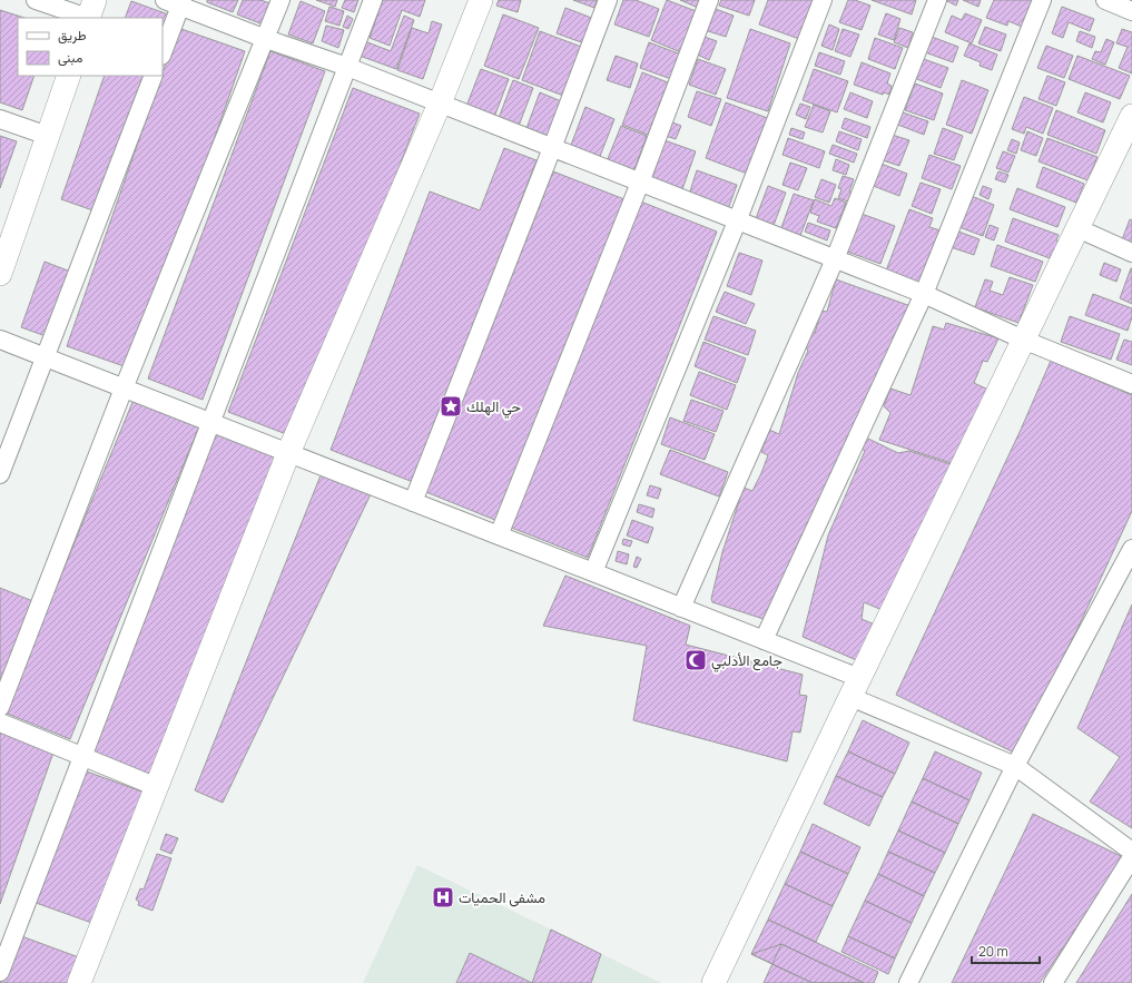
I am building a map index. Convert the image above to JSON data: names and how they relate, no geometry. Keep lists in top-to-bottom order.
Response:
{
  "places": {
    "place": ["حي الهلك"],
    "mosque": ["جامع الأدلبي"],
    "hospital": ["مشفى الحميات"]
  },
  "legend": ["طريق", "مبنى"],
  "scale_bar": "20 m"
}
